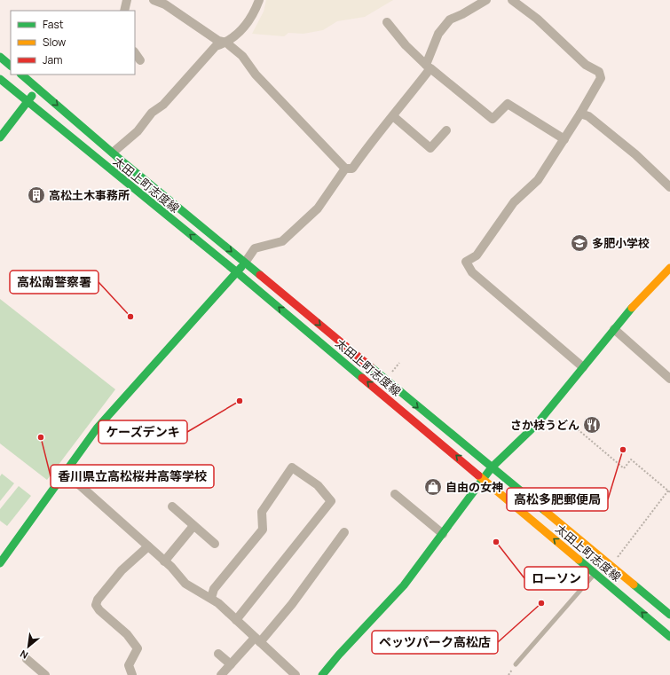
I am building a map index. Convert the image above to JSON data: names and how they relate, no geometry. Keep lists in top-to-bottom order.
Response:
{
  "streets": {
    "main road": ["太田上町志度線"]
  },
  "places": {
    "building": ["高松土木事務所"],
    "school or university": ["多肥小学校"],
    "other": [
      "高松南警察署",
      "ケーズデンキ",
      "香川県立高松桜井高等学校",
      "高松多肥郵便局",
      "ローソン",
      "ペッツパーク高松店"
    ],
    "restaurant": ["さか枝うどん"],
    "shop": ["自由の女神"]
  },
  "legend": ["Fast", "Slow", "Jam"],
  "north": "bottom left"
}
